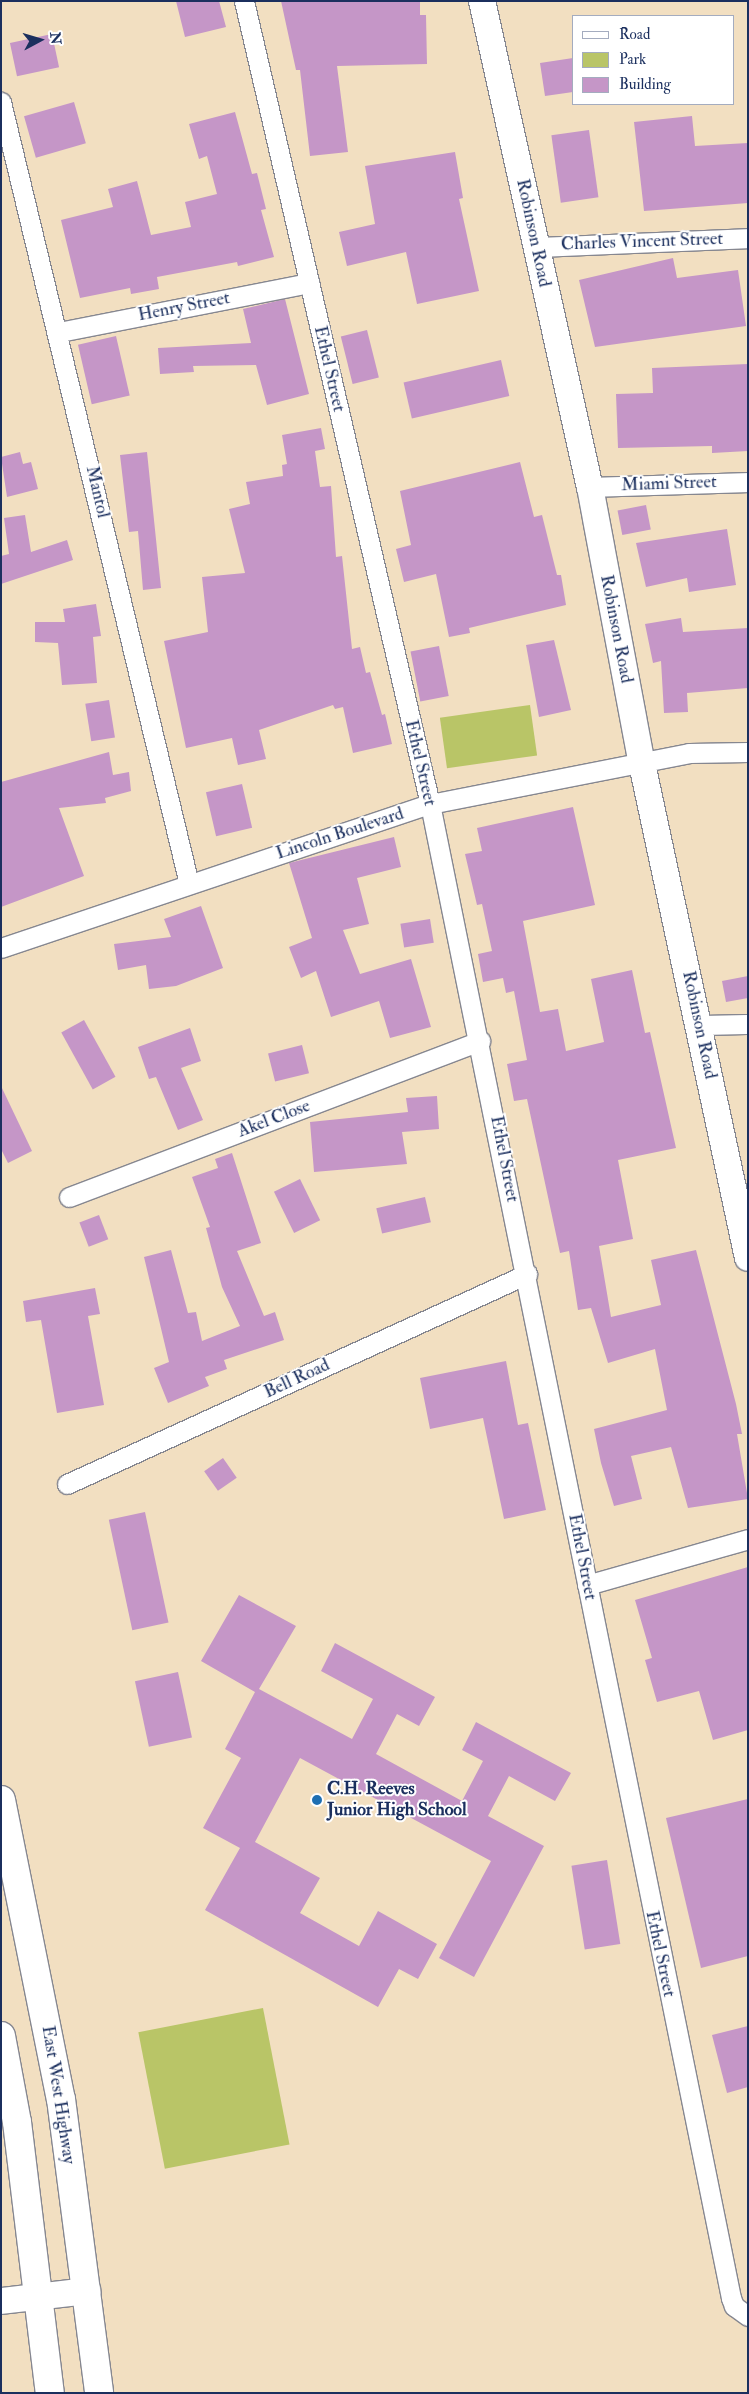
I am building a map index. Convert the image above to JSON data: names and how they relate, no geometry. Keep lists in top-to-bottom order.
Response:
{
  "streets": {
    "highway": ["East West Highway"],
    "main road": ["Robinson Road"],
    "street": [
      "Charles Vincent Street",
      "Henry Street",
      "Ethel Street",
      "Miami Street",
      "Mantol",
      "Lincoln Boulevard",
      "Akel Close",
      "Bell Road"
    ]
  },
  "crossings": [
    ["Robinson Road", "Charles Vincent Street"],
    ["Robinson Road", "Miami Street"],
    ["Robinson Road", "Lincoln Boulevard"],
    ["Henry Street", "Ethel Street"],
    ["Henry Street", "Mantol"],
    ["Ethel Street", "Lincoln Boulevard"],
    ["Ethel Street", "Akel Close"],
    ["Ethel Street", "Bell Road"],
    ["Mantol", "Lincoln Boulevard"]
  ],
  "places": ["C.H. Reeves Junior High School"],
  "legend": ["Road", "Park", "Building"],
  "north": "right"
}
